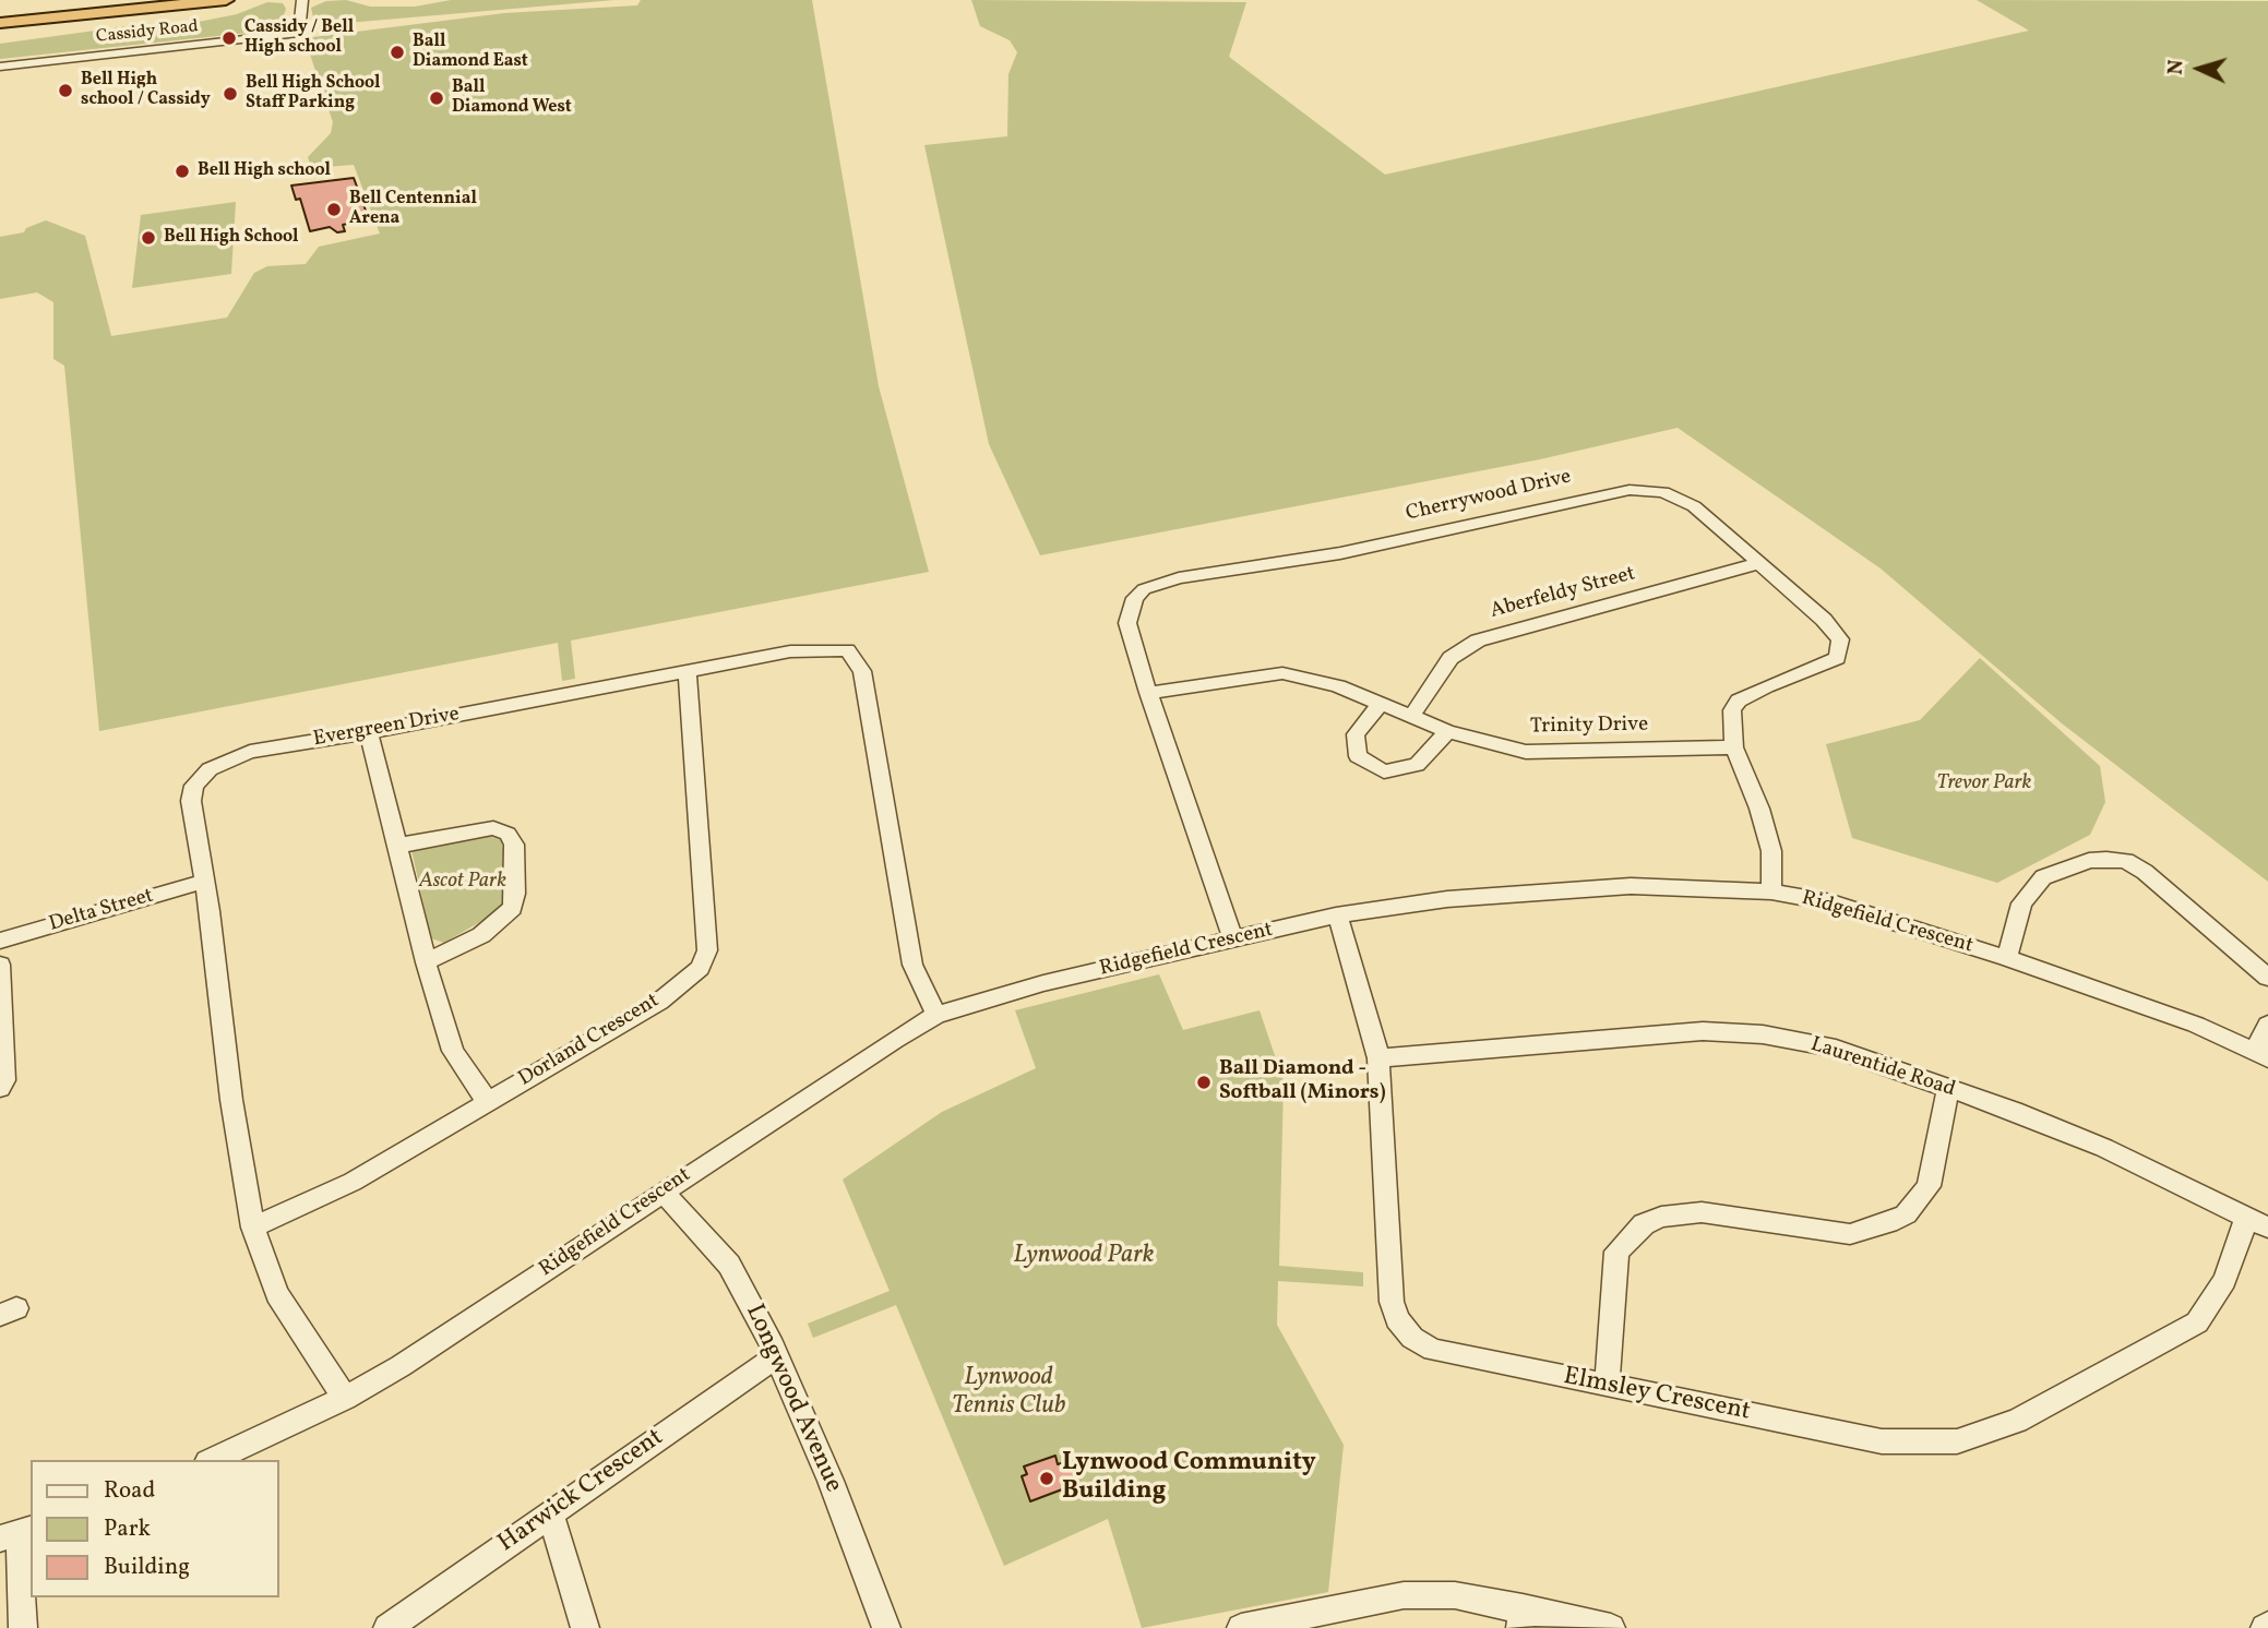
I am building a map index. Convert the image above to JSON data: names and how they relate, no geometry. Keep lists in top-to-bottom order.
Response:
{
  "streets": {
    "street": [
      "Cassidy Road",
      "Cherrywood Drive",
      "Aberfeldy Street",
      "Trinity Drive",
      "Evergreen Drive",
      "Delta Street",
      "Ridgefield Crescent",
      "Dorland Crescent",
      "Laurentide Road",
      "Elmsley Crescent",
      "Longwood Avenue",
      "Harwick Crescent"
    ]
  },
  "crossings": [
    ["Cherrywood Drive", "Aberfeldy Street"],
    ["Cherrywood Drive", "Trinity Drive"],
    ["Cherrywood Drive", "Ridgefield Crescent"],
    ["Aberfeldy Street", "Trinity Drive"],
    ["Evergreen Drive", "Delta Street"],
    ["Evergreen Drive", "Ridgefield Crescent"],
    ["Evergreen Drive", "Dorland Crescent"],
    ["Ridgefield Crescent", "Elmsley Crescent"],
    ["Ridgefield Crescent", "Longwood Avenue"],
    ["Laurentide Road", "Elmsley Crescent"],
    ["Longwood Avenue", "Harwick Crescent"]
  ],
  "parks": [
    "Trevor Park",
    "Ascot Park",
    "Lynwood Park",
    "Lynwood Tennis Club"
  ],
  "places": [
    "Cassidy / Bell High school",
    "Ball Diamond East",
    "Bell High school / Cassidy",
    "Bell High School Staff Parking",
    "Ball Diamond West",
    "Bell High school",
    "Bell Centennial Arena",
    "Bell High School",
    "Ball Diamond - Softball (Minors)",
    "Lynwood Community Building"
  ],
  "legend": ["Road", "Park", "Building"],
  "north": "left"
}
